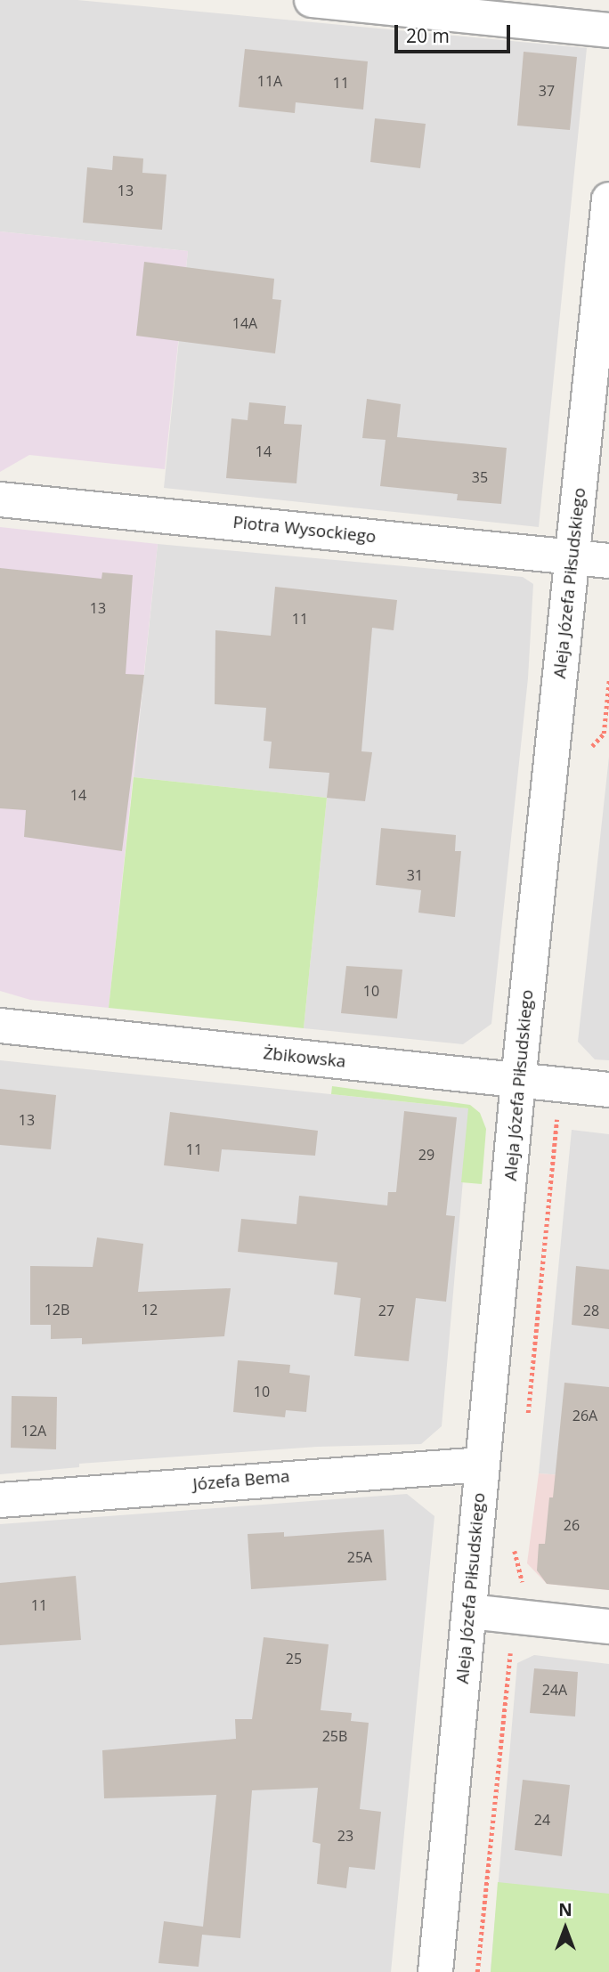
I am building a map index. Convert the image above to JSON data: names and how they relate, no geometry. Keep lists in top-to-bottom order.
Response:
{
  "streets": {
    "street": [
      "Piotra Wysockiego",
      "Aleja Józefa Piłsudskiego",
      "Żbikowska",
      "Józefa Bema"
    ]
  },
  "crossings": [
    ["Piotra Wysockiego", "Aleja Józefa Piłsudskiego"],
    ["Aleja Józefa Piłsudskiego", "Żbikowska"],
    ["Aleja Józefa Piłsudskiego", "Józefa Bema"]
  ],
  "house_numbers": [
    "11A",
    "11",
    "37",
    "13",
    "14A",
    "14",
    "35",
    "13",
    "11",
    "14",
    "31",
    "10",
    "13",
    "11",
    "29",
    "12B",
    "12",
    "27",
    "28",
    "10",
    "26A",
    "12A",
    "26",
    "25A",
    "11",
    "25",
    "24A",
    "25B",
    "24",
    "23"
  ],
  "scale_bar": "20 m",
  "north": "top"
}
